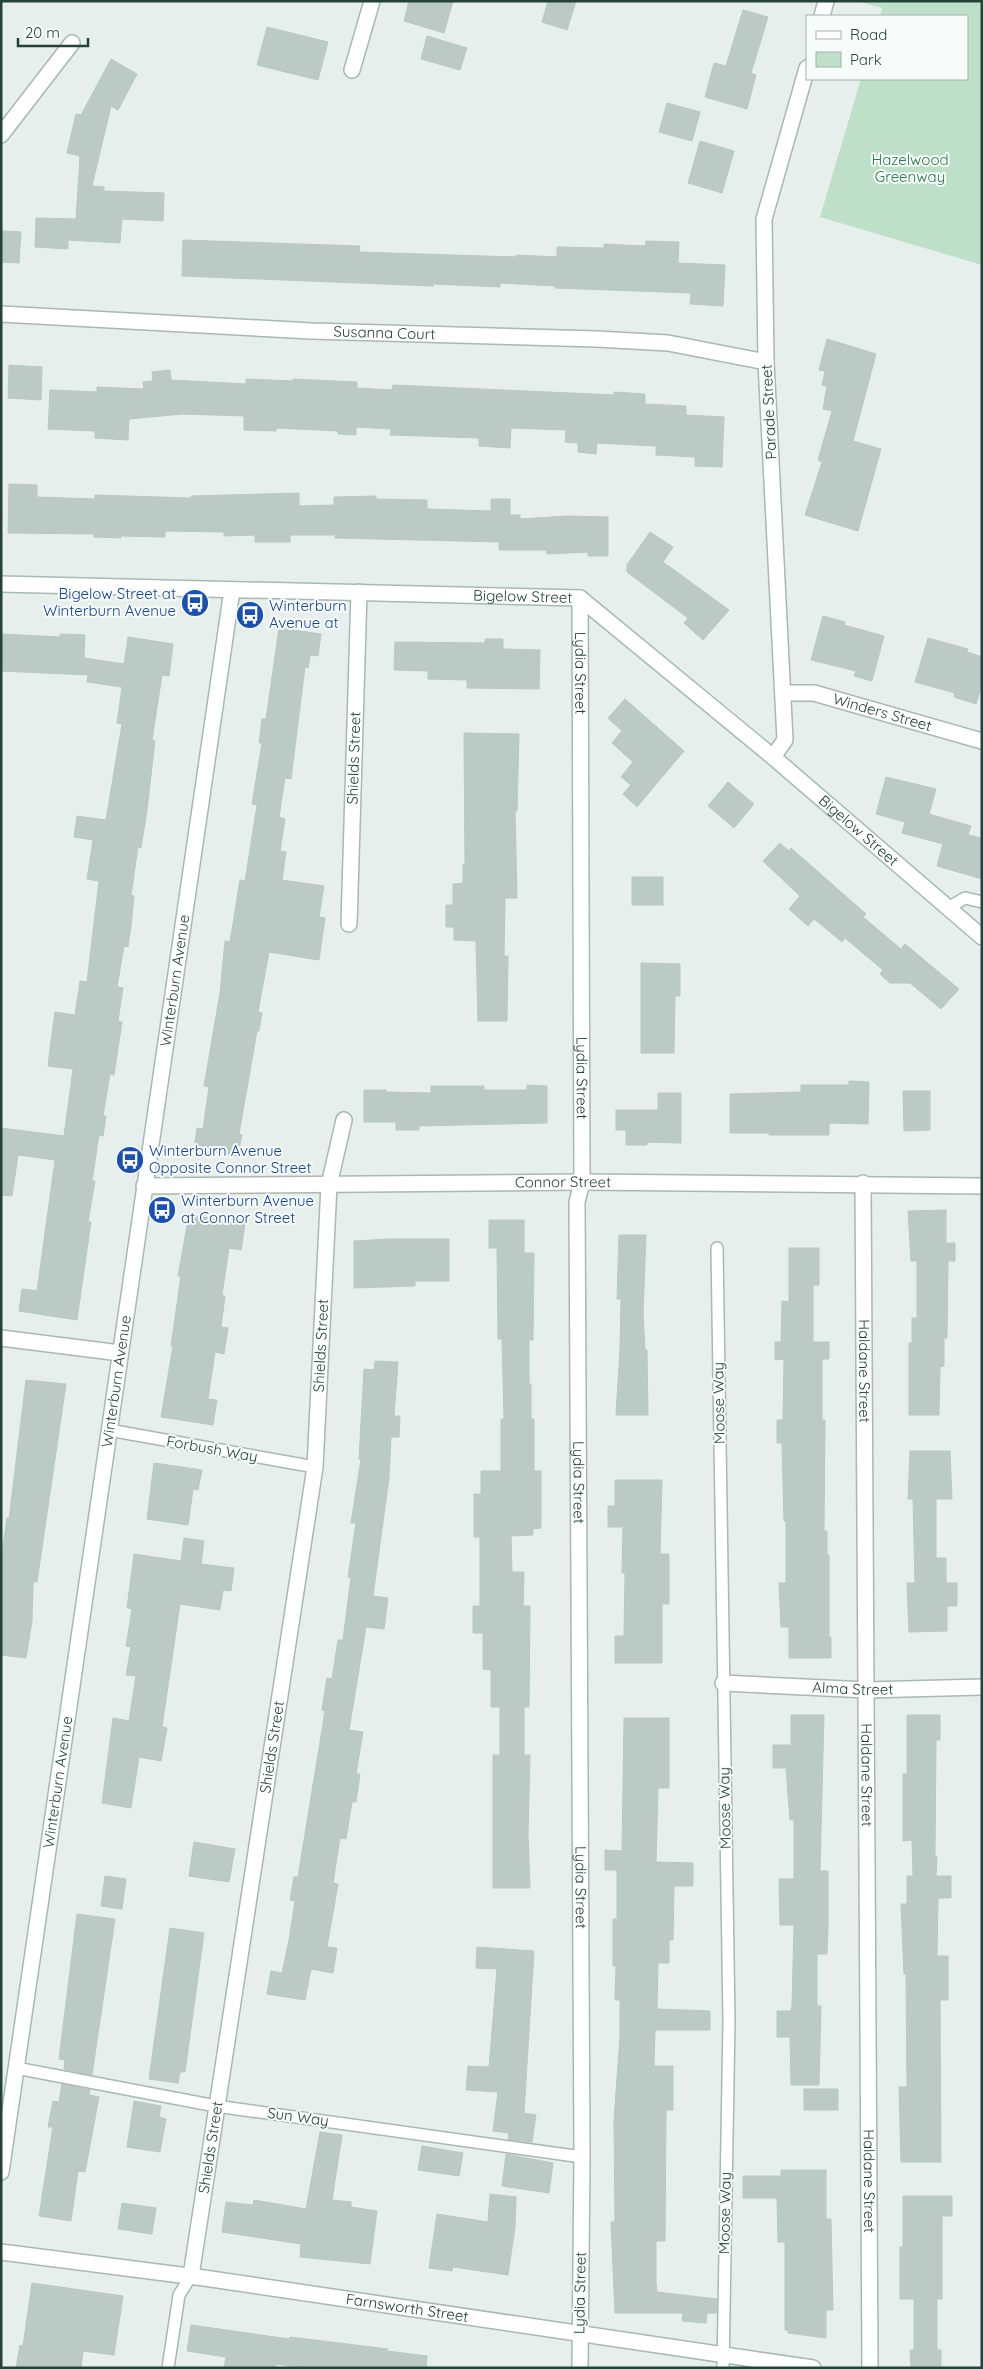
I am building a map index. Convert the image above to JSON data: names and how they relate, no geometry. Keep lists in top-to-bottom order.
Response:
{
  "streets": {
    "street": [
      "Susanna Court",
      "Parade Street",
      "Bigelow Street",
      "Lydia Street",
      "Winders Street",
      "Shields Street",
      "Winterburn Avenue",
      "Connor Street",
      "Haldane Street",
      "Alma Street",
      "Farnsworth Street"
    ],
    "lane": ["Moose Way", "Forbush Way", "Sun Way"]
  },
  "crossings": [
    ["Susanna Court", "Parade Street"],
    ["Parade Street", "Bigelow Street"],
    ["Parade Street", "Winders Street"],
    ["Bigelow Street", "Lydia Street"],
    ["Bigelow Street", "Shields Street"],
    ["Bigelow Street", "Winterburn Avenue"],
    ["Lydia Street", "Connor Street"],
    ["Lydia Street", "Sun Way"],
    ["Lydia Street", "Farnsworth Street"],
    ["Shields Street", "Connor Street"],
    ["Shields Street", "Forbush Way"],
    ["Shields Street", "Sun Way"],
    ["Shields Street", "Farnsworth Street"],
    ["Winterburn Avenue", "Connor Street"],
    ["Winterburn Avenue", "Forbush Way"],
    ["Winterburn Avenue", "Sun Way"],
    ["Connor Street", "Haldane Street"],
    ["Haldane Street", "Alma Street"],
    ["Moose Way", "Alma Street"],
    ["Moose Way", "Farnsworth Street"]
  ],
  "parks": ["Hazelwood Greenway"],
  "places": {
    "bus stop": [
      "Bigelow Street at Winterburn Avenue",
      "Winterburn Avenue at",
      "Winterburn Avenue Opposite Connor Street",
      "Winterburn Avenue at Connor Street"
    ]
  },
  "legend": ["Road", "Park"],
  "scale_bar": "20 m"
}
